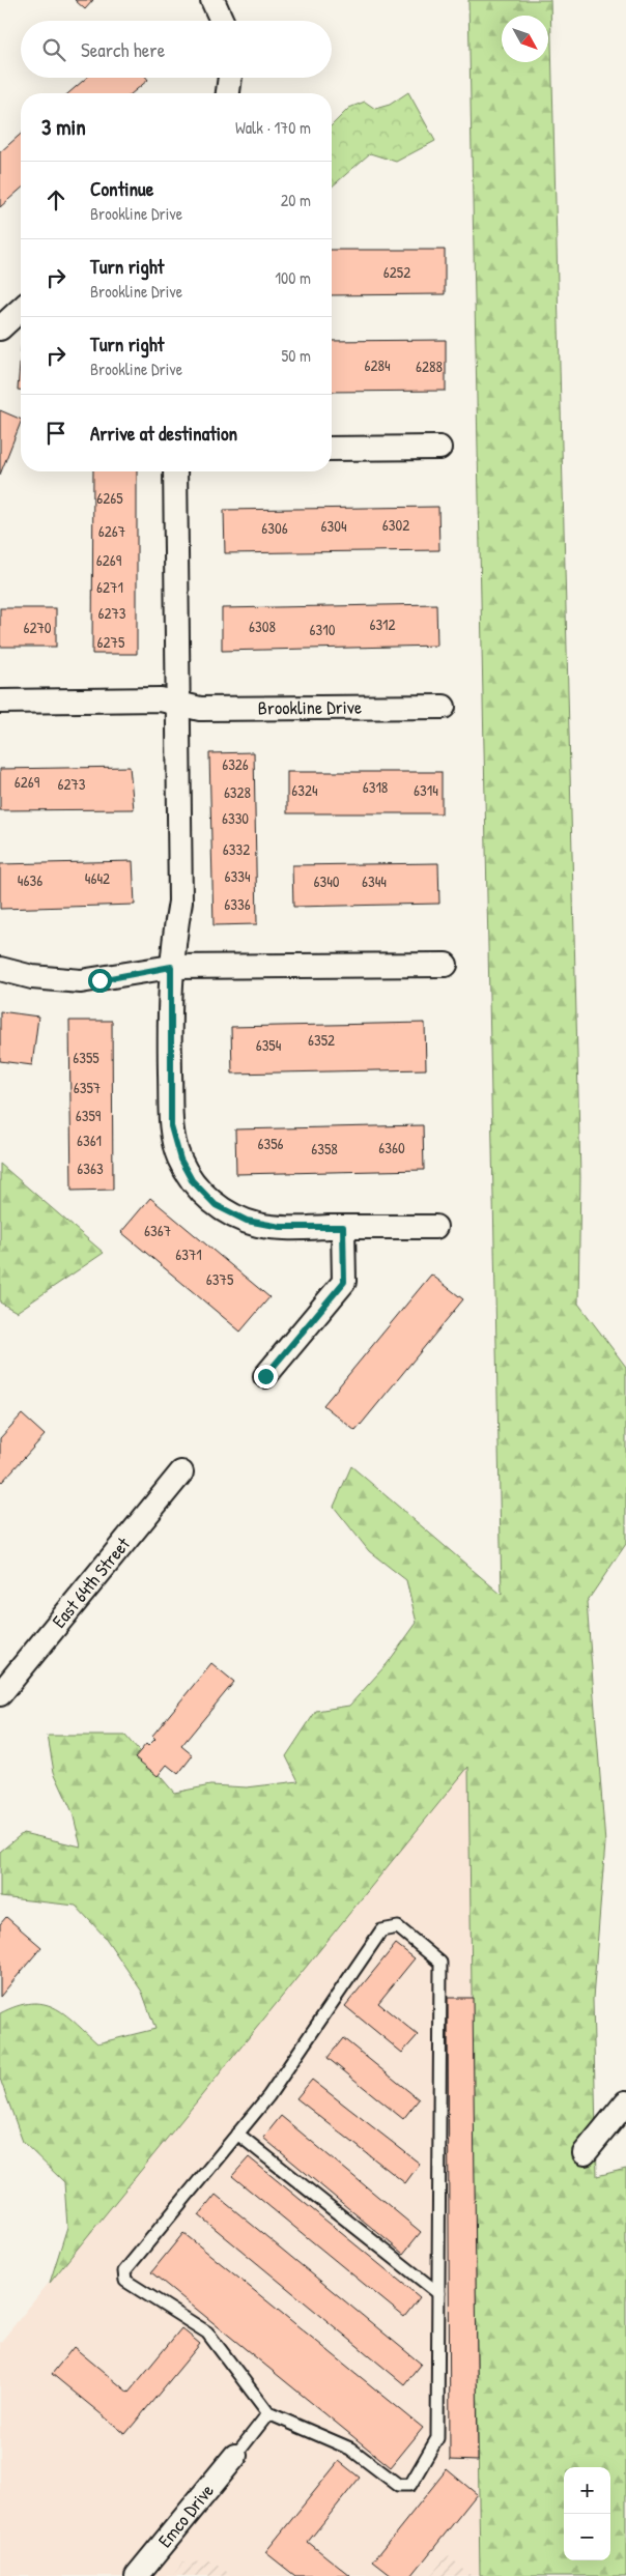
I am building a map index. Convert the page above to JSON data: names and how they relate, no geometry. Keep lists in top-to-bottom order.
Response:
{
  "streets": {
    "street": ["Brookline Drive", "East 64th Street", "Emco Drive"]
  },
  "house_numbers": [
    "6252",
    "6284",
    "6288",
    "6265",
    "6302",
    "6304",
    "6306",
    "6267",
    "6269",
    "6271",
    "6273",
    "6312",
    "6308",
    "6270",
    "6310",
    "6275",
    "6326",
    "6269",
    "6273",
    "6318",
    "6324",
    "6314",
    "6328",
    "6330",
    "6332",
    "6334",
    "4642",
    "4636",
    "6340",
    "6344",
    "6336",
    "6352",
    "6354",
    "6355",
    "6357",
    "6359",
    "6361",
    "6356",
    "6360",
    "6358",
    "6363",
    "6367",
    "6371",
    "6375"
  ],
  "north": "bottom right",
  "page": {
    "search": "Search here",
    "heading": ["3 min", "Walk · 170 m"],
    "list": [
      ["Continue", "Brookline Drive", "20 m"],
      ["Turn right", "Brookline Drive", "100 m"],
      ["Turn right", "Brookline Drive", "50 m"],
      "Arrive at destination"
    ],
    "map_buttons": ["+", "−"]
  }
}
